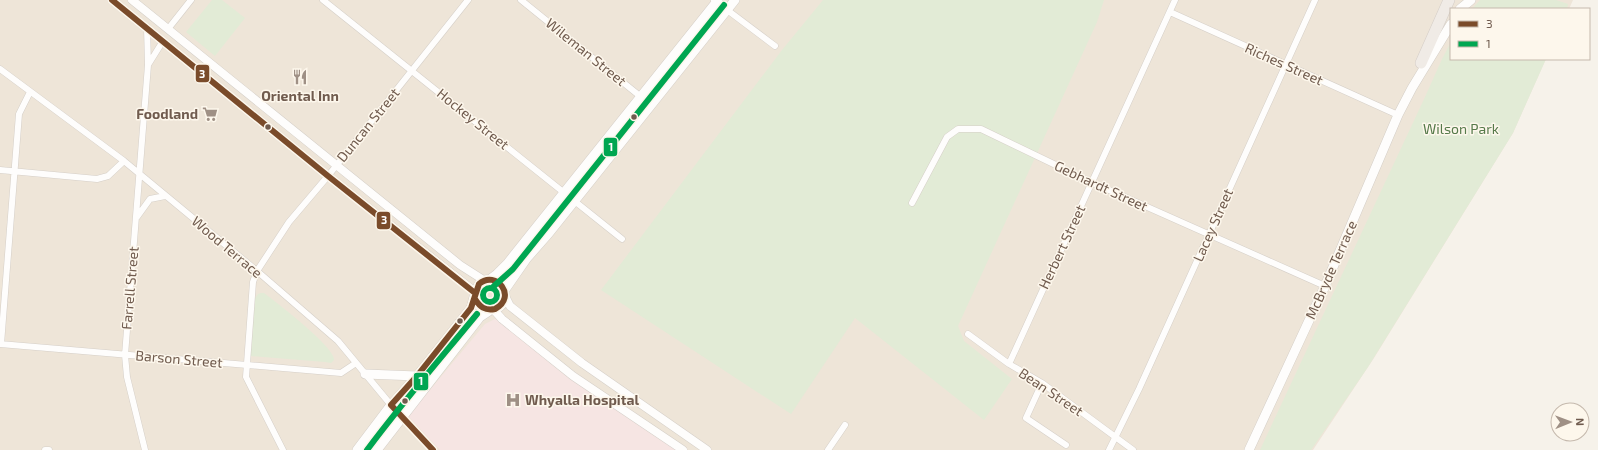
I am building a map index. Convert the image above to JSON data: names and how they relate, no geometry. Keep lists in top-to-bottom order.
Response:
{
  "streets": {
    "main road": ["McBryde Terrace"],
    "street": [
      "Wileman Street",
      "Riches Street",
      "Hockey Street",
      "Duncan Street",
      "Gebhardt Street",
      "Lacey Street",
      "Wood Terrace",
      "Herbert Street",
      "Farrell Street",
      "Barson Street",
      "Bean Street"
    ]
  },
  "crossings": [
    ["Riches Street", "Lacey Street"],
    ["Riches Street", "Herbert Street"],
    ["Riches Street", "McBryde Terrace"],
    ["Hockey Street", "Duncan Street"],
    ["Duncan Street", "Wood Terrace"],
    ["Duncan Street", "Barson Street"],
    ["Gebhardt Street", "Lacey Street"],
    ["Gebhardt Street", "Herbert Street"],
    ["Gebhardt Street", "McBryde Terrace"],
    ["Lacey Street", "Bean Street"],
    ["Wood Terrace", "Farrell Street"],
    ["Wood Terrace", "Barson Street"],
    ["Herbert Street", "Bean Street"],
    ["Farrell Street", "Barson Street"]
  ],
  "parks": ["Wilson Park"],
  "places": {
    "restaurant": ["Oriental Inn"],
    "supermarket": ["Foodland"],
    "hospital": ["Whyalla Hospital"]
  },
  "lines": ["transit line 3", "transit line 1"],
  "legend": ["3", "1"],
  "north": "right"
}
